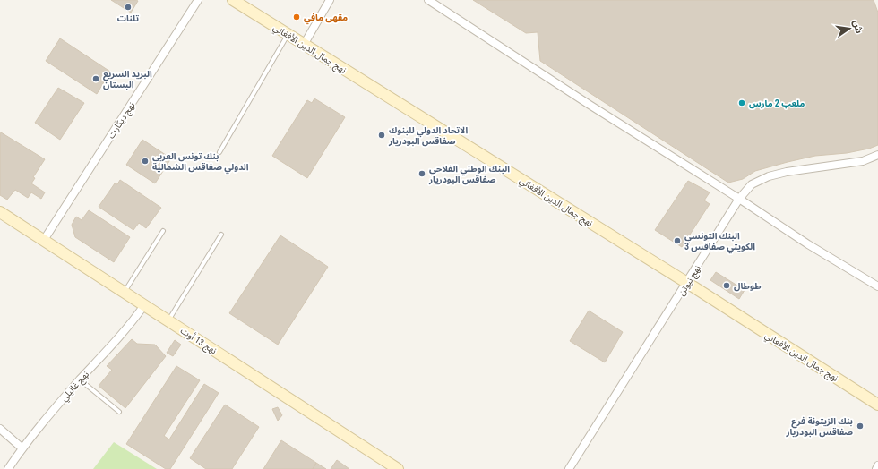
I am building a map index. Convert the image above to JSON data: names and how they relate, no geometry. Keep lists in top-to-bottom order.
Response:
{
  "streets": {
    "main road": ["نهج جمال الدين الأفغاني", "نهج 13 أوت"],
    "street": ["نهج ديكارت", "نهج نيوتن", "نهج غاليلي"]
  },
  "crossings": [
    ["نهج جمال الدين الأفغاني", "نهج نيوتن"],
    ["نهج ديكارت", "نهج 13 أوت"],
    ["نهج 13 أوت", "نهج غاليلي"]
  ],
  "places": [
    "تلنات",
    "مقهى مافي",
    "البريد السريع البستان",
    "ملعب 2 مارس",
    "الاتحاد الدولي للبنوك صفاقس البودريار",
    "بنك تونس العربي الدولي صفاقس الشمالية",
    "البنك الوطني الفلاحي صفاقس البودريار",
    "البنك التونسي الكويتي صفاقس 3",
    "طوطال",
    "بنك الزيتونة فرع صفاقس البودريار"
  ],
  "north": "right"
}
